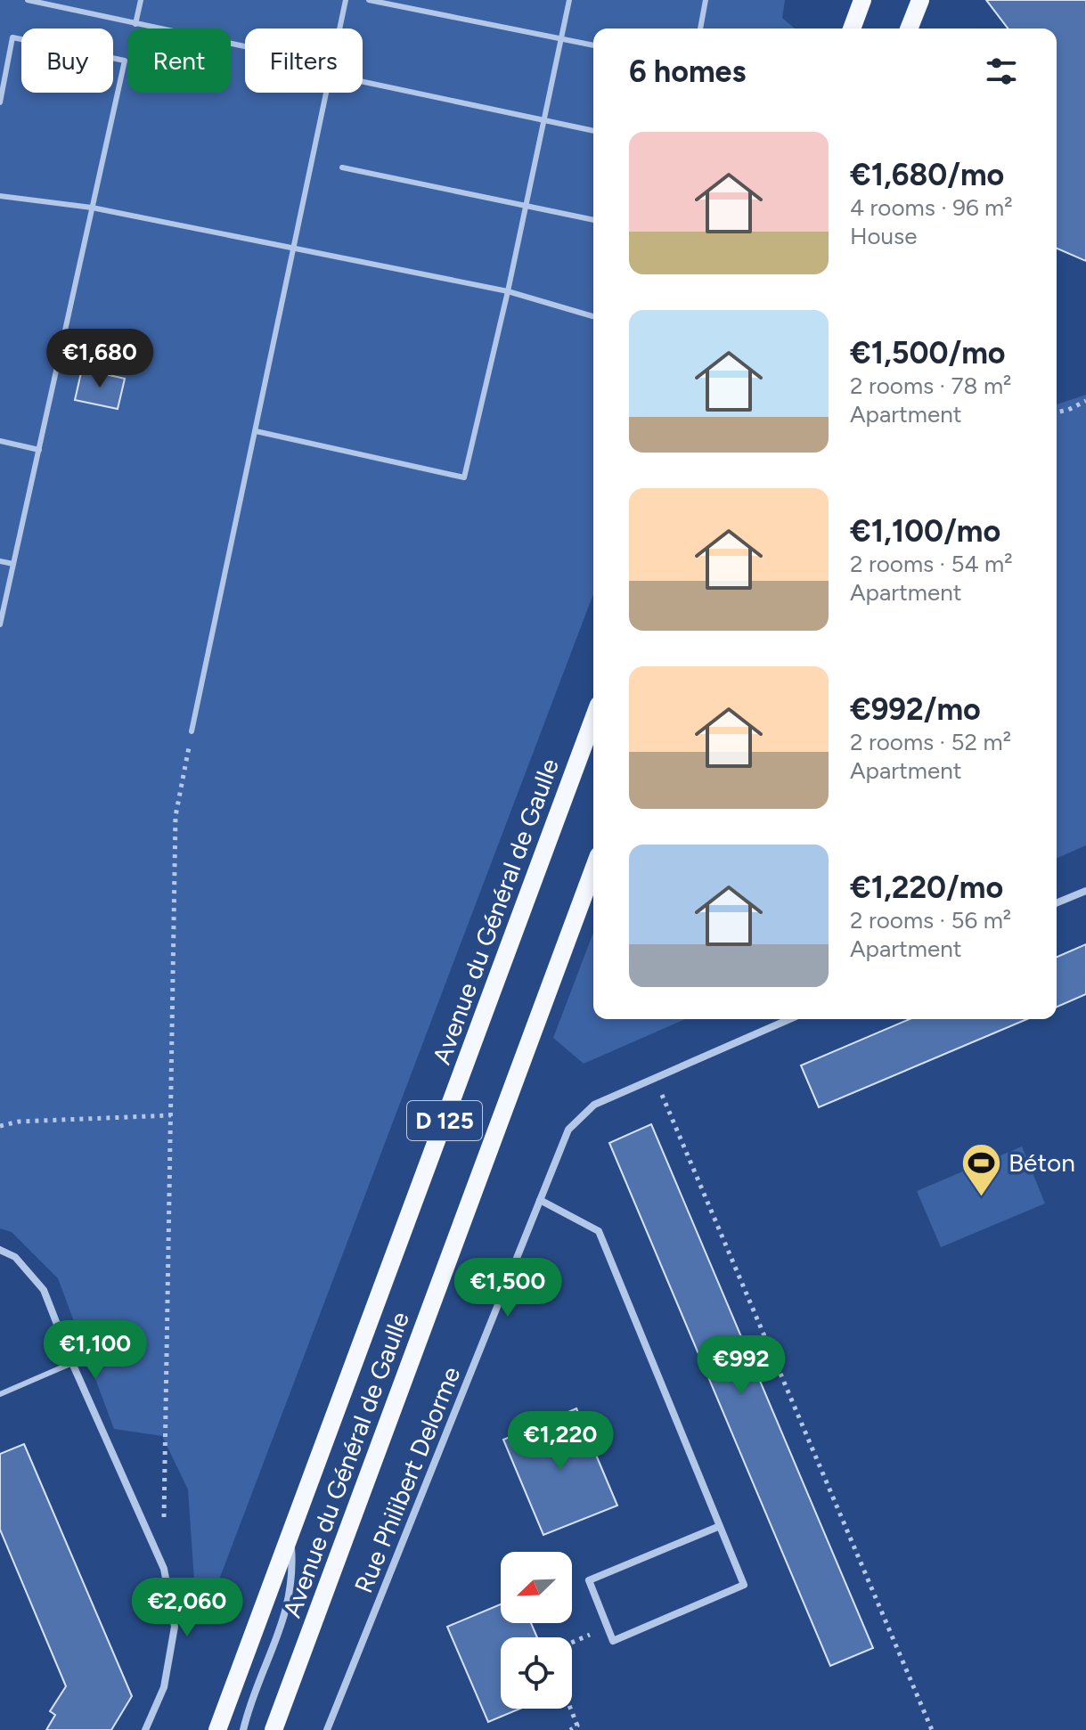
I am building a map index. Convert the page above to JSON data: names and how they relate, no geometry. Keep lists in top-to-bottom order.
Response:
{
  "streets": {
    "main road": ["Avenue du Général de Gaulle", "D 125"],
    "street": ["Rue Philibert Delorme"]
  },
  "places": {
    "sports": ["Béton"]
  },
  "north": "bottom left",
  "page": {
    "chip": ["Buy", "Rent", "Filters"],
    "heading": "6 homes",
    "list": [
      {
        "name": "€1,680/mo",
        "note": "4 rooms · 96 m² · House"
      },
      {
        "name": "€1,500/mo",
        "note": "2 rooms · 78 m² · Apartment"
      },
      {
        "name": "€1,100/mo",
        "note": "2 rooms · 54 m² · Apartment"
      },
      {
        "name": "€992/mo",
        "note": "2 rooms · 52 m² · Apartment"
      },
      {
        "name": "€1,220/mo",
        "note": "2 rooms · 56 m² · Apartment"
      }
    ],
    "price": [
      "€1,680",
      "€1,500",
      "€1,100",
      "€992",
      "€1,220",
      "€2,060"
    ]
  }
}
